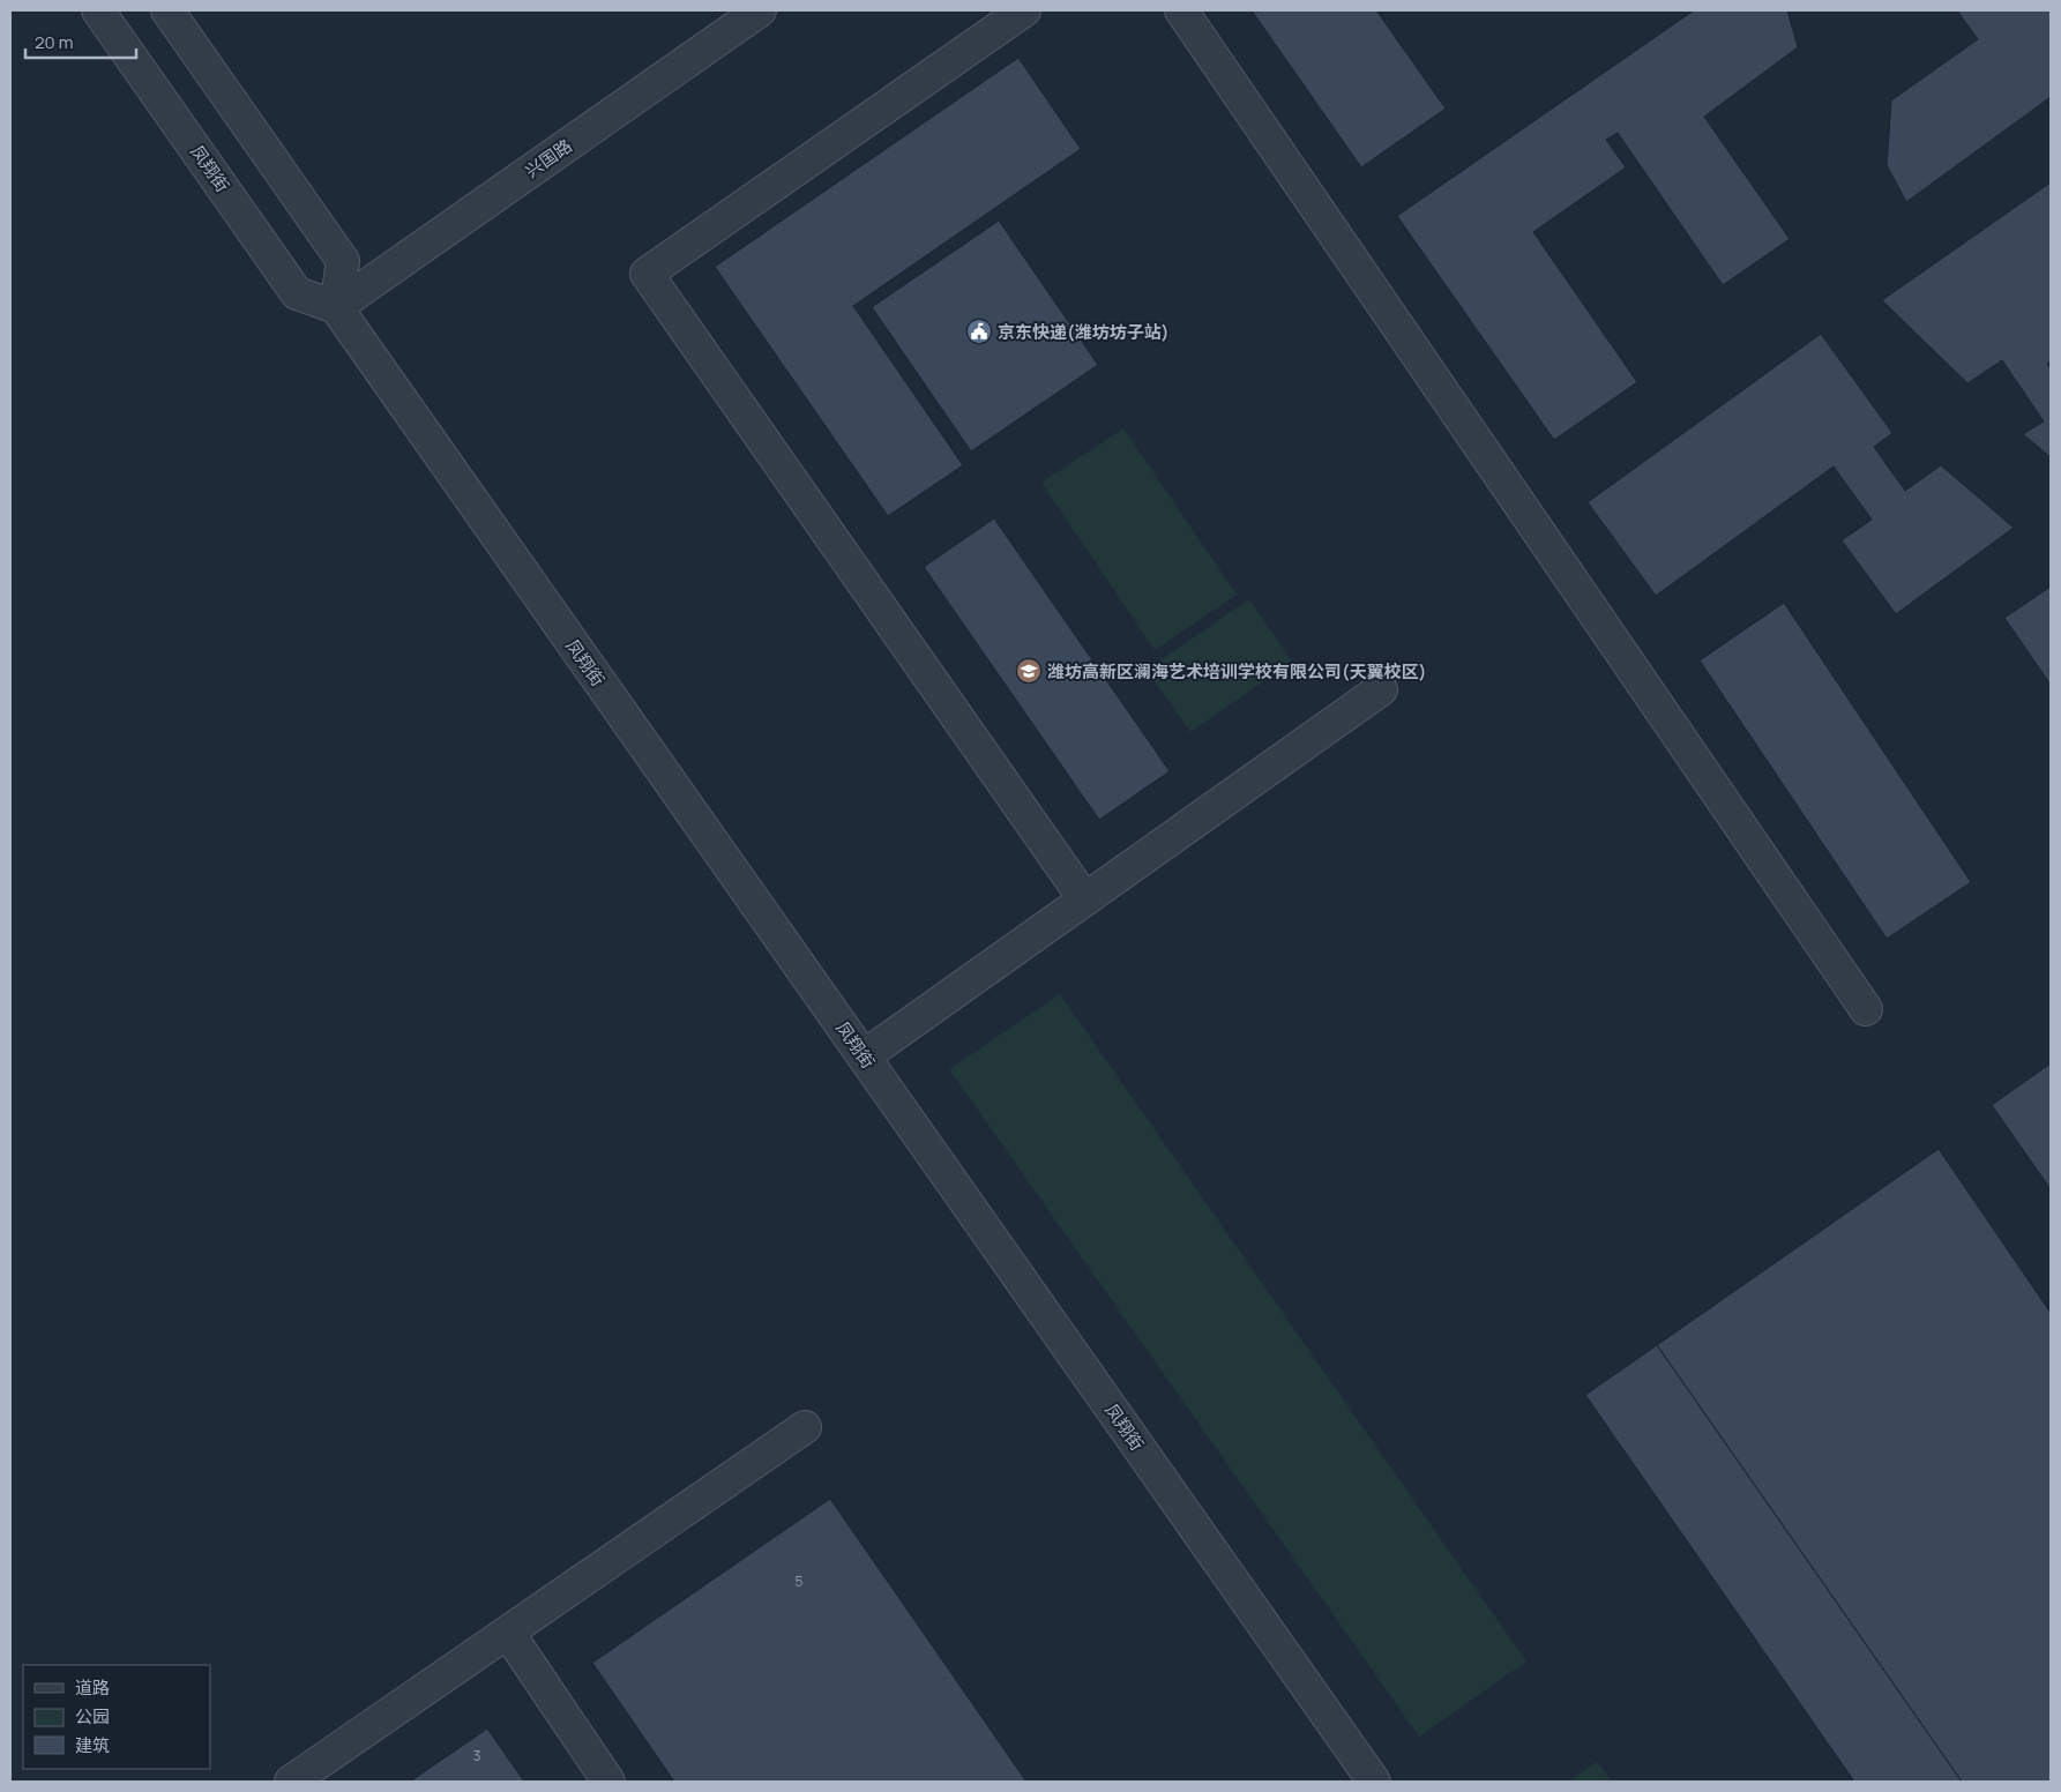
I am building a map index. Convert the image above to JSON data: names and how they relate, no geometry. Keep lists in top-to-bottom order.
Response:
{
  "streets": {
    "street": ["兴国路", "凤翔街"]
  },
  "crossings": [
    ["兴国路", "凤翔街"]
  ],
  "places": {
    "public building": ["京东快递(潍坊坊子站)"],
    "school or university": ["潍坊高新区澜海艺术培训学校有限公司(天翼校区)"]
  },
  "house_numbers": ["5", "3"],
  "legend": ["道路", "公园", "建筑"],
  "scale_bar": "20 m"
}
